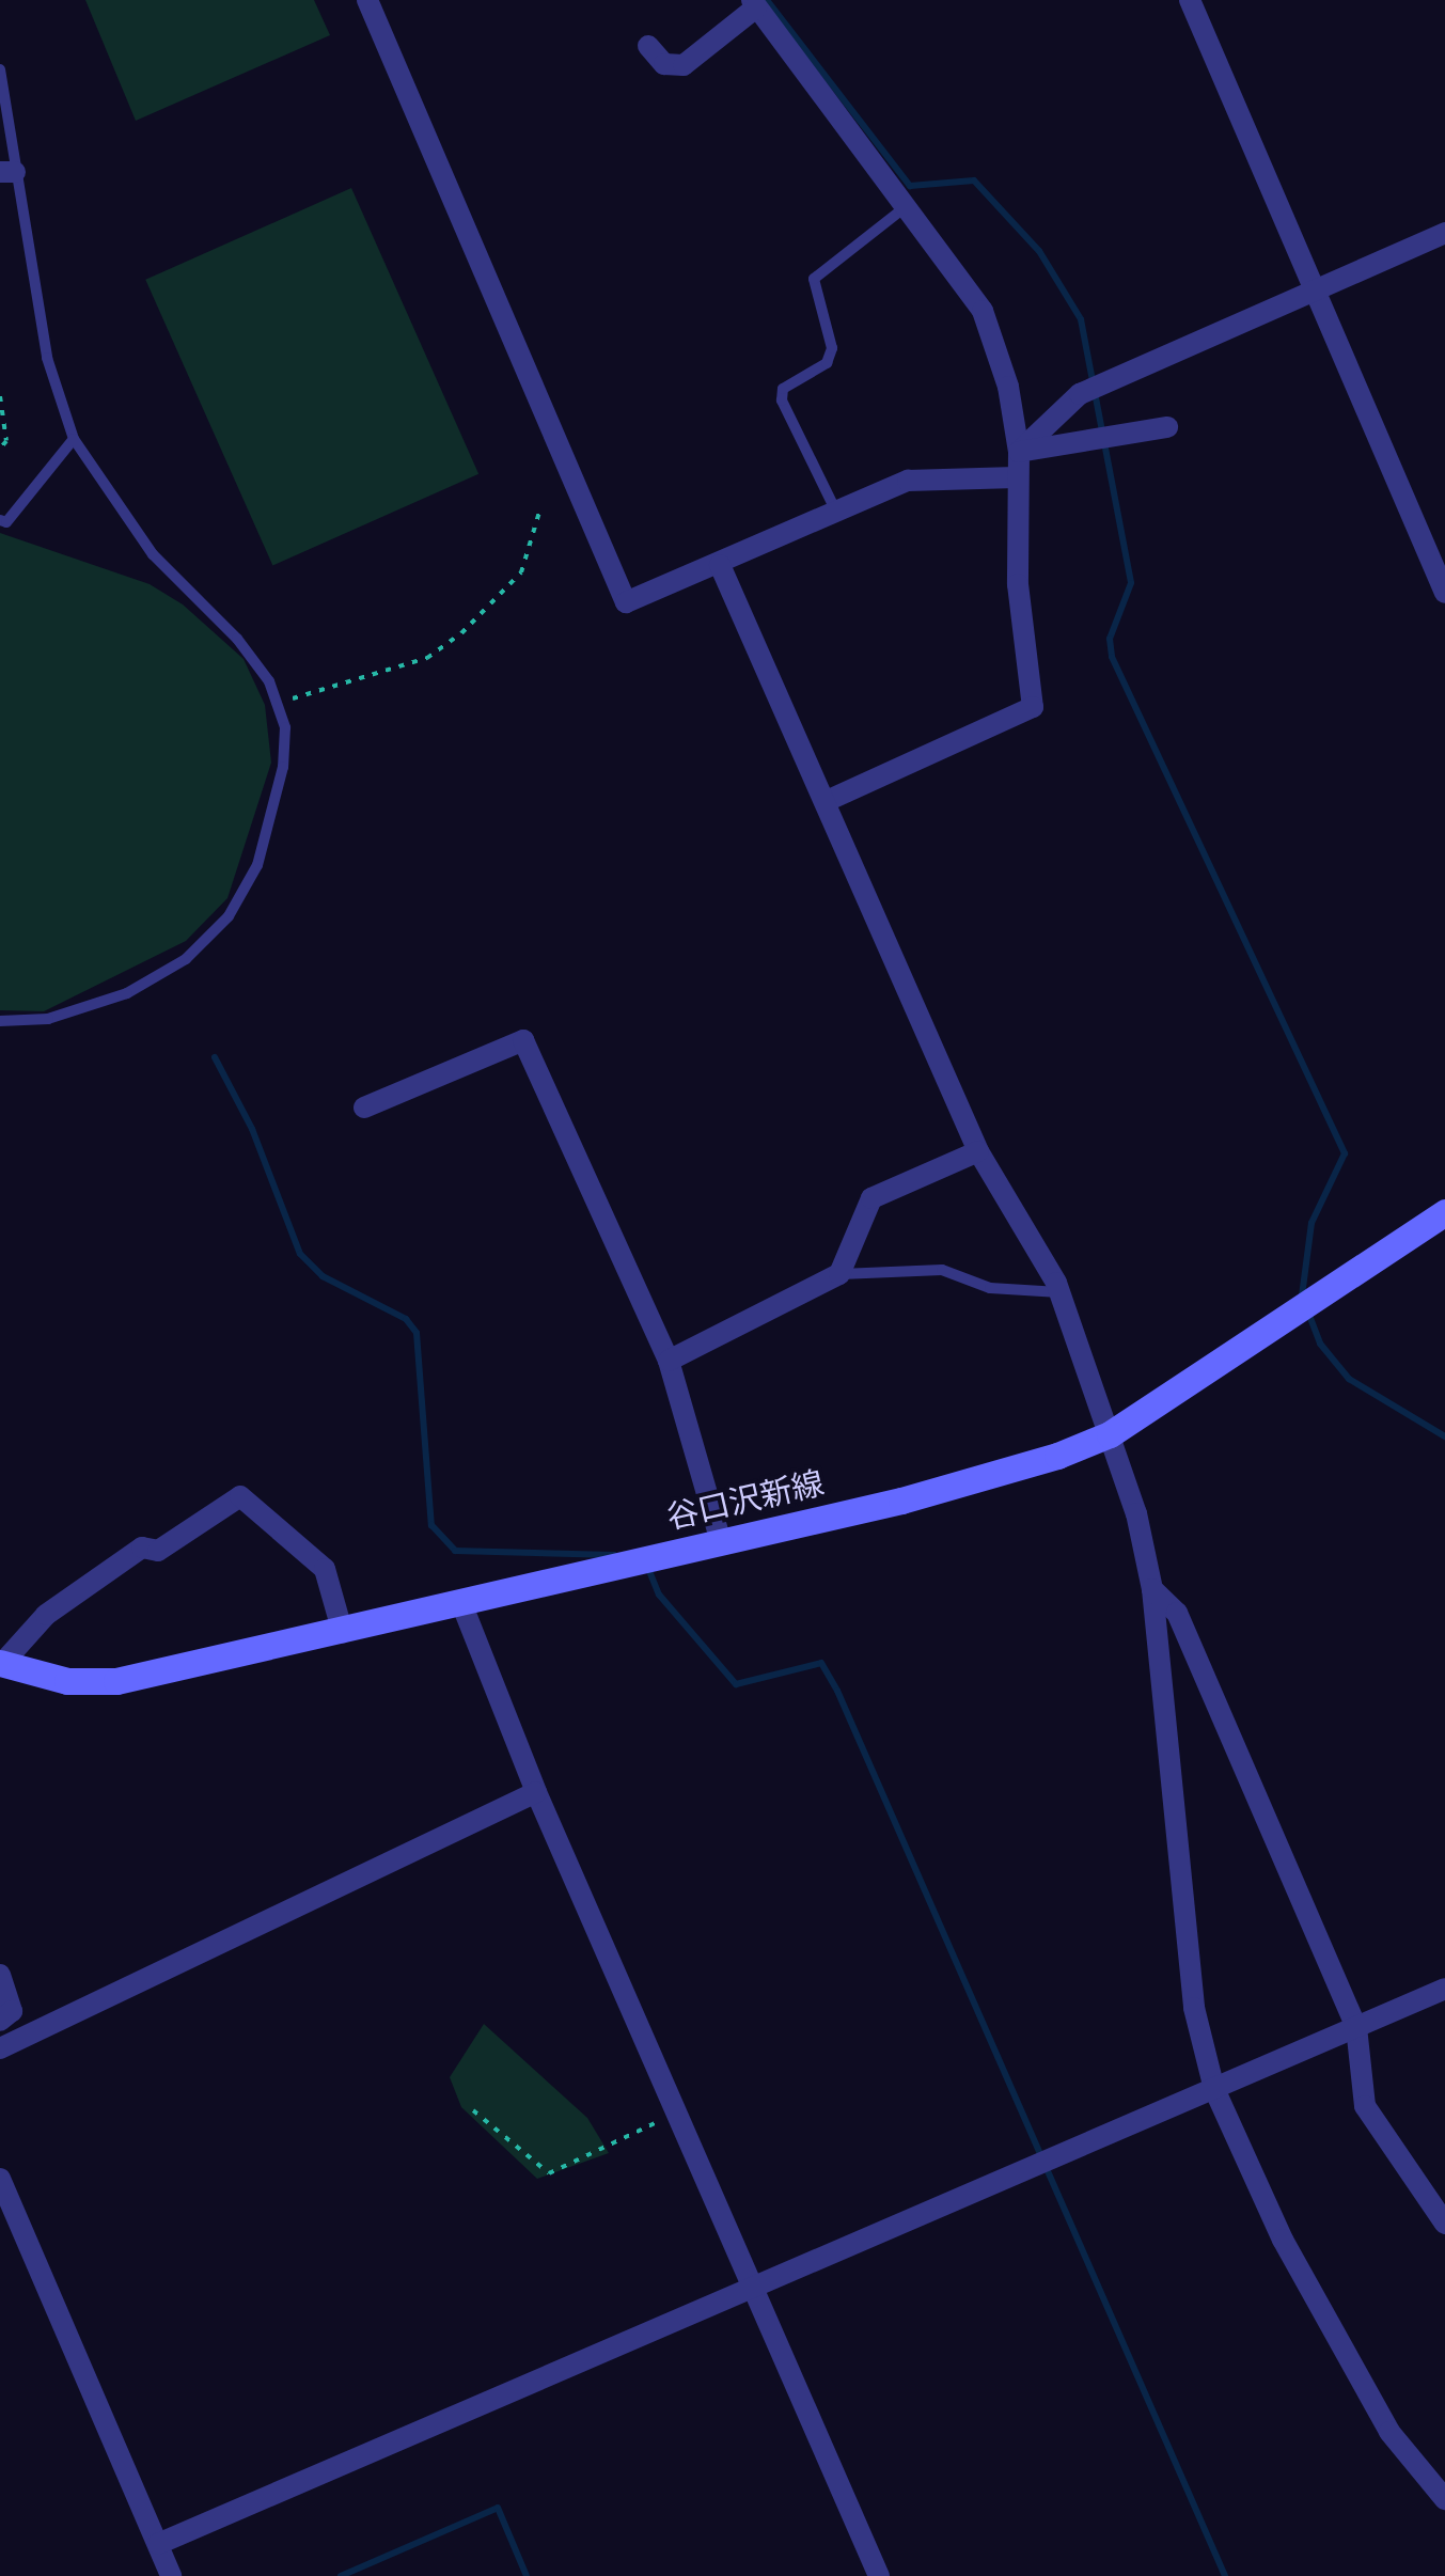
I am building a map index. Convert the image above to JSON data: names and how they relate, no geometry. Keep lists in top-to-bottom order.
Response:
{
  "streets": {
    "main road": ["谷口沢新線"]
  }
}
